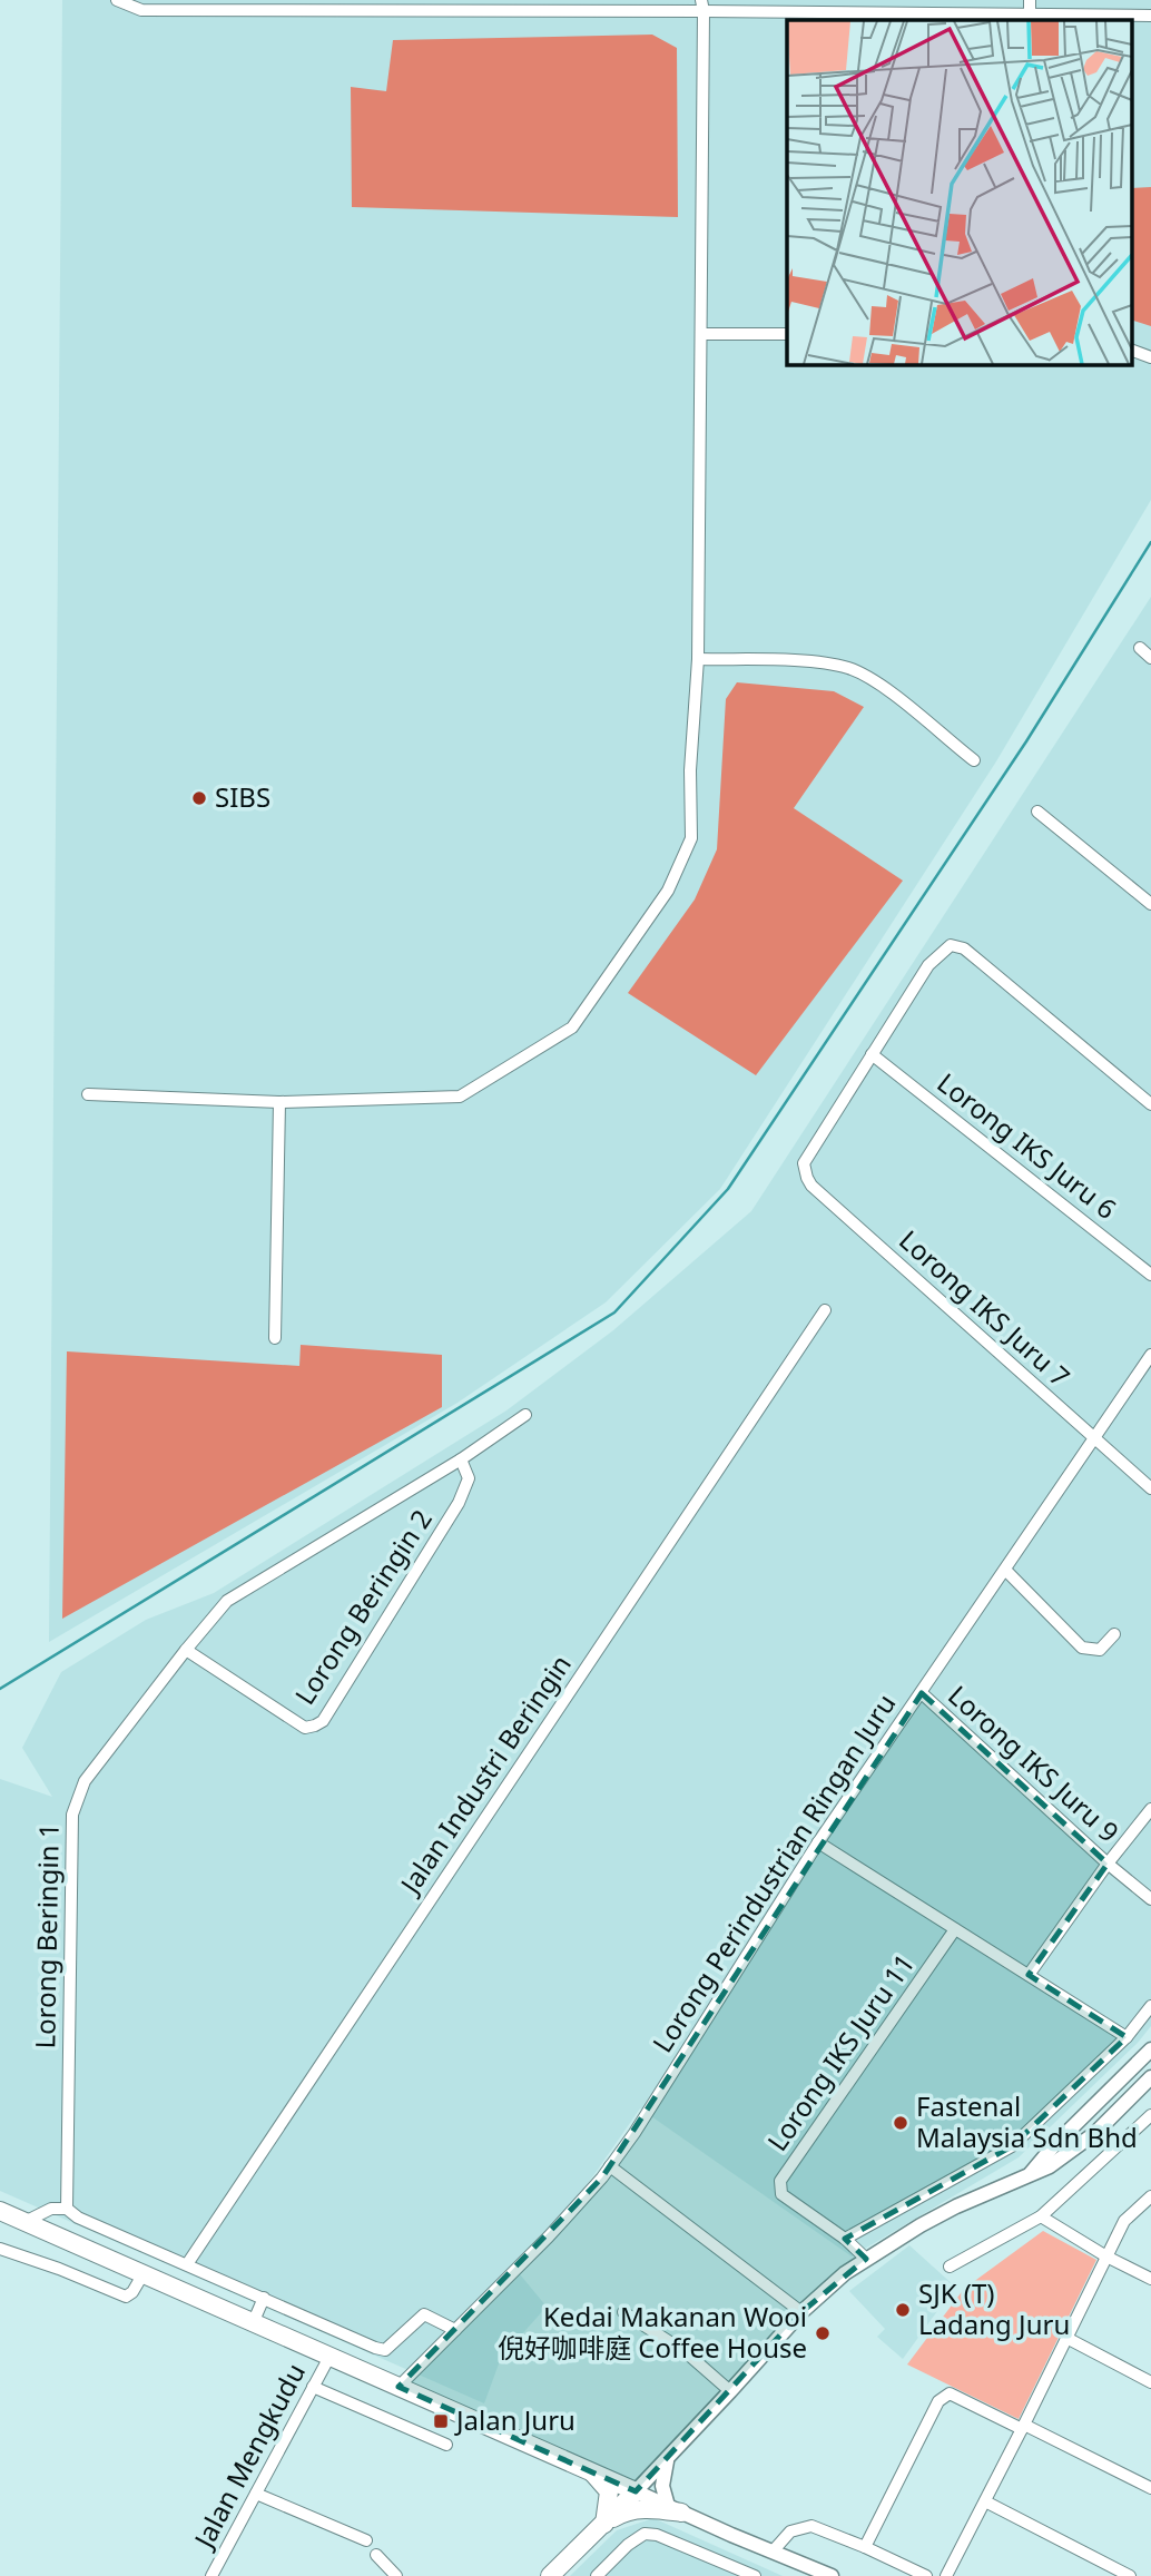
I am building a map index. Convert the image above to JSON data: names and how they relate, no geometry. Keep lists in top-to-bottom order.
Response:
{
  "streets": {
    "street": [
      "Lorong IKS Juru 6",
      "Lorong IKS Juru 7",
      "Lorong Beringin 2",
      "Lorong IKS Juru 9",
      "Jalan Industri Beringin",
      "Lorong Perindustrian Ringan Juru",
      "Lorong Beringin 1",
      "Lorong IKS Juru 11",
      "Jalan Mengkudu"
    ]
  },
  "crossings": [
    ["Lorong IKS Juru 6", "Lorong IKS Juru 7"],
    ["Lorong IKS Juru 7", "Lorong Perindustrian Ringan Juru"],
    ["Lorong Beringin 2", "Lorong Beringin 1"],
    ["Lorong IKS Juru 9", "Lorong Perindustrian Ringan Juru"]
  ],
  "places": {
    "other": [
      "SIBS",
      "Fastenal Malaysia Sdn Bhd",
      "SJK (T) Ladang Juru",
      "Kedai Makanan Wooi 倪好咖啡庭 Coffee House"
    ],
    "transit": ["Jalan Juru"]
  }
}
